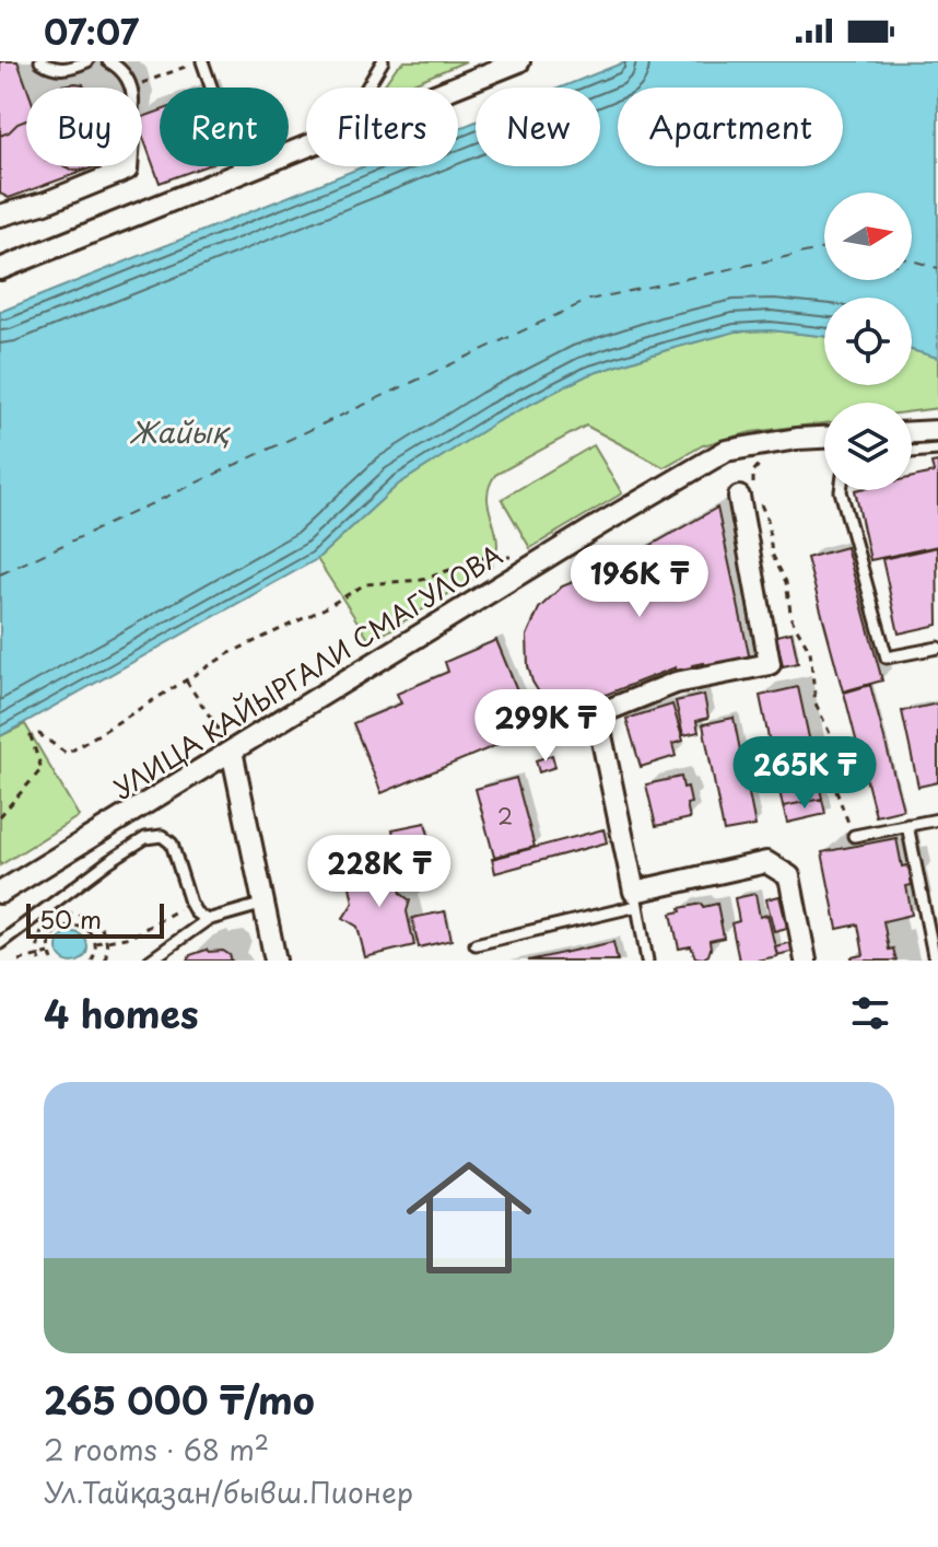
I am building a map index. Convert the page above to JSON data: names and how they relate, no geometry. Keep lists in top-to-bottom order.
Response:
{
  "streets": {
    "street": ["УЛИЦА КАЙЫРГАЛИ СМАГУЛОВА"]
  },
  "water": ["Жайық"],
  "house_numbers": ["2"],
  "scale_bar": "50 m",
  "north": "right",
  "page": {
    "status": "07:07",
    "chip": [
      "Buy",
      "Rent",
      "Filters",
      "New",
      "Apartment"
    ],
    "price": [
      "196K ₸",
      "299K ₸",
      "265K ₸",
      "228K ₸"
    ],
    "scale": "50 m",
    "heading": "4 homes",
    "list": [
      {
        "name": "265 000 ₸/mo",
        "note": "2 rooms · 68 m² · Ул.Тайқазан/бывш.Пионер"
      }
    ]
  }
}
